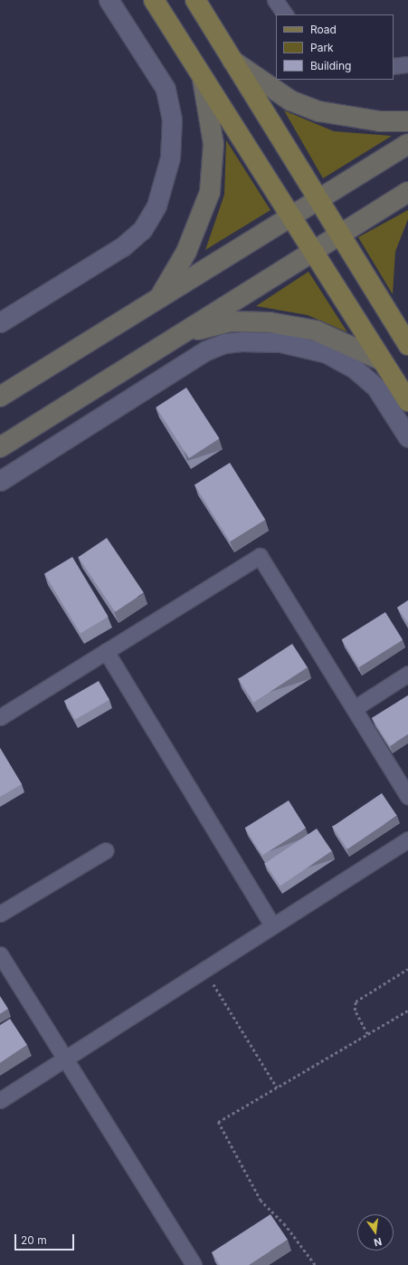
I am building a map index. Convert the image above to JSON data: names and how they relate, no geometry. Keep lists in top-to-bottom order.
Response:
{
  "legend": ["Road", "Park", "Building"],
  "scale_bar": "20 m",
  "north": "bottom"
}
